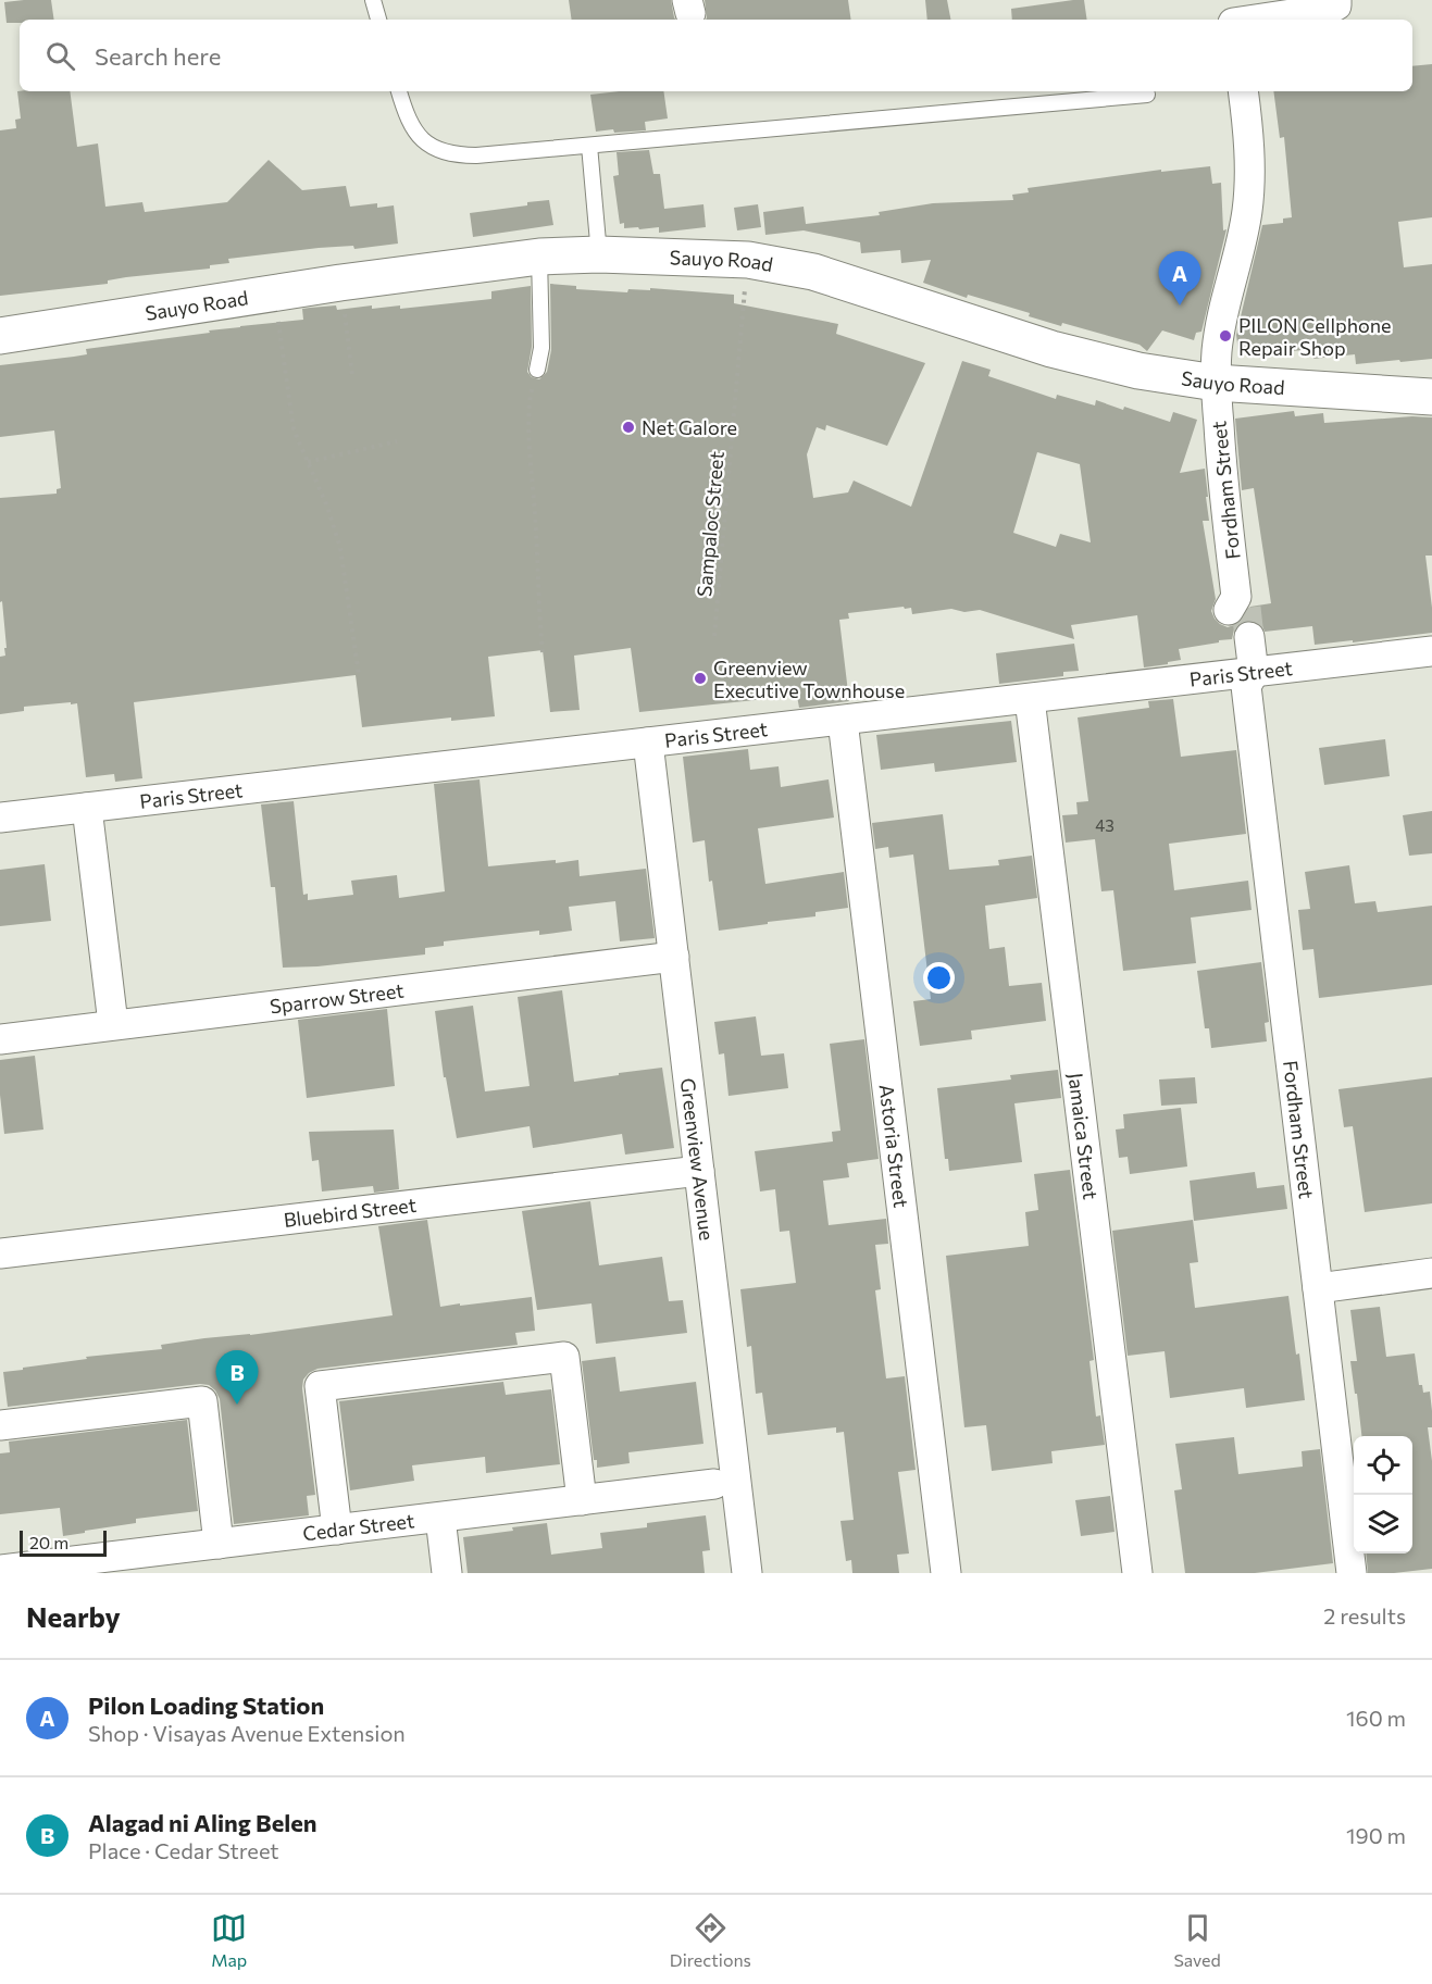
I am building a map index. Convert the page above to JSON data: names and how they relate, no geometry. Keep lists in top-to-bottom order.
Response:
{
  "streets": {
    "main road": ["Sauyo Road"],
    "street": [
      "Fordham Street",
      "Paris Street",
      "Sparrow Street",
      "Jamaica Street",
      "Astoria Street",
      "Greenview Avenue",
      "Bluebird Street",
      "Cedar Street"
    ],
    "path": ["Sampaloc Street"]
  },
  "crossings": [
    ["Sauyo Road", "Fordham Street"],
    ["Sauyo Road", "Sampaloc Street"],
    ["Fordham Street", "Paris Street"],
    ["Paris Street", "Jamaica Street"],
    ["Paris Street", "Astoria Street"],
    ["Paris Street", "Greenview Avenue"],
    ["Sparrow Street", "Greenview Avenue"],
    ["Greenview Avenue", "Bluebird Street"]
  ],
  "places": ["PILON Cellphone Repair Shop", "Net Galore", "Greenview Executive Townhouse"],
  "house_numbers": ["43"],
  "scale_bar": "20 m",
  "page": {
    "search": "Search here",
    "pins": ["A", "B"],
    "scale": "20 m",
    "heading": ["Nearby", "2 results"],
    "list": [
      {
        "mark": "A",
        "name": "Pilon Loading Station",
        "note": "Shop · Visayas Avenue Extension",
        "value": "160 m"
      },
      {
        "mark": "B",
        "name": "Alagad ni Aling Belen",
        "note": "Place · Cedar Street",
        "value": "190 m"
      }
    ],
    "nav": ["Map", "Directions", "Saved"]
  }
}
